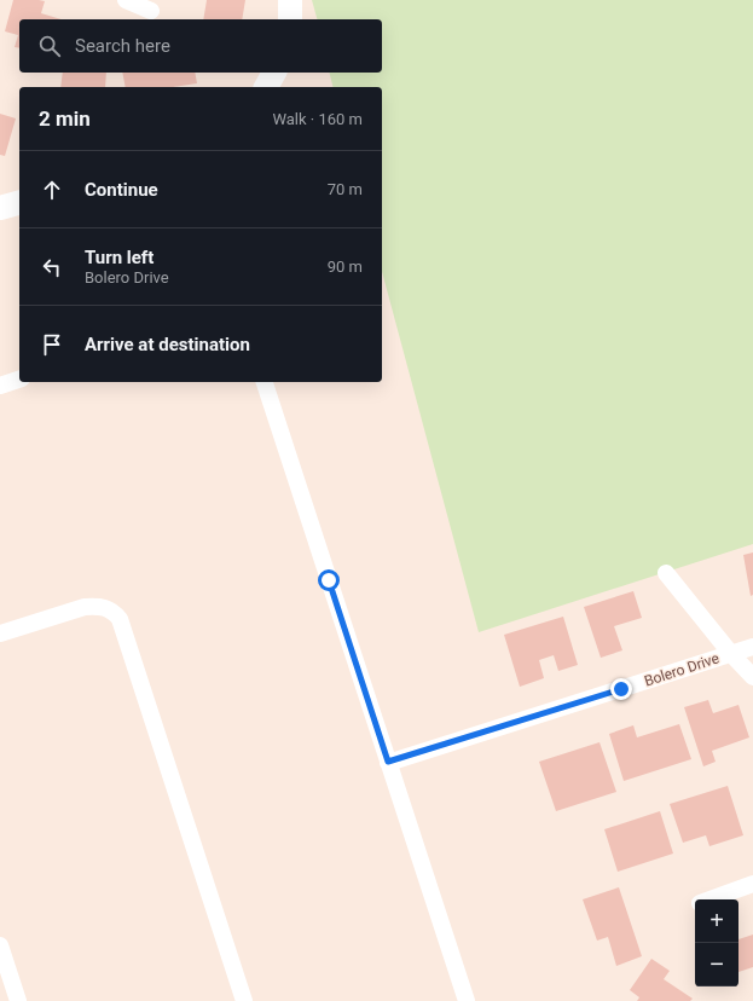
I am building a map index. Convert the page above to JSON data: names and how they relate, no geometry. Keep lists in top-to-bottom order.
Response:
{
  "streets": {
    "street": ["Bolero Drive"]
  },
  "page": {
    "search": "Search here",
    "heading": ["2 min", "Walk · 160 m"],
    "list": [
      ["Continue", "70 m"],
      ["Turn left", "Bolero Drive", "90 m"],
      "Arrive at destination"
    ],
    "map_buttons": ["+", "−"]
  }
}
